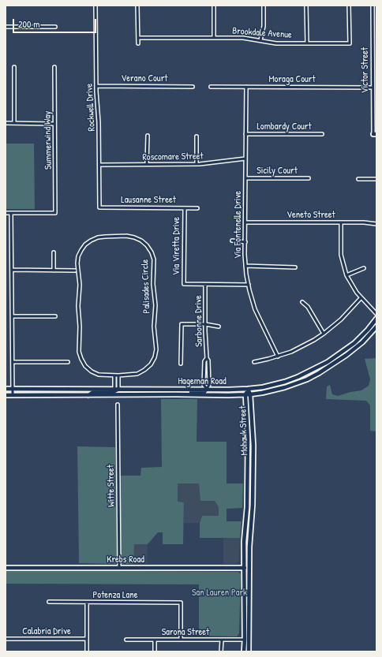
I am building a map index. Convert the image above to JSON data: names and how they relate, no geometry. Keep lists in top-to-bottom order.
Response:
{
  "streets": {
    "main road": ["Hageman Road", "Mohawk Street", "Krebs Road"],
    "street": [
      "Brookdale Avenue",
      "Victor Street",
      "Verano Court",
      "Moraga Court",
      "Rockwell Drive",
      "Lombardy Court",
      "Summerwind Way",
      "Roscomare Street",
      "Sicily Court",
      "Lausanne Street",
      "Veneto Street",
      "Via Fontenelle Drive",
      "Via Viretta Drive",
      "Palisades Circle",
      "Sarbonne Drive",
      "Witte Street",
      "Potenza Lane",
      "Calabria Drive",
      "Sarona Street"
    ]
  },
  "crossings": [
    ["Victor Street", "Moraga Court"],
    ["Verano Court", "Rockwell Drive"],
    ["Moraga Court", "Via Fontenelle Drive"],
    ["Rockwell Drive", "Roscomare Street"],
    ["Rockwell Drive", "Lausanne Street"],
    ["Lombardy Court", "Via Fontenelle Drive"],
    ["Roscomare Street", "Via Fontenelle Drive"],
    ["Sicily Court", "Via Fontenelle Drive"],
    ["Lausanne Street", "Via Viretta Drive"],
    ["Veneto Street", "Via Fontenelle Drive"],
    ["Via Viretta Drive", "Sarbonne Drive"],
    ["Sarbonne Drive", "Hageman Road"],
    ["Hageman Road", "Mohawk Street"],
    ["Mohawk Street", "Krebs Road"],
    ["Witte Street", "Krebs Road"],
    ["Potenza Lane", "Sarona Street"]
  ],
  "parks": ["San Lauren Park"],
  "scale_bar": "200 m"
}
